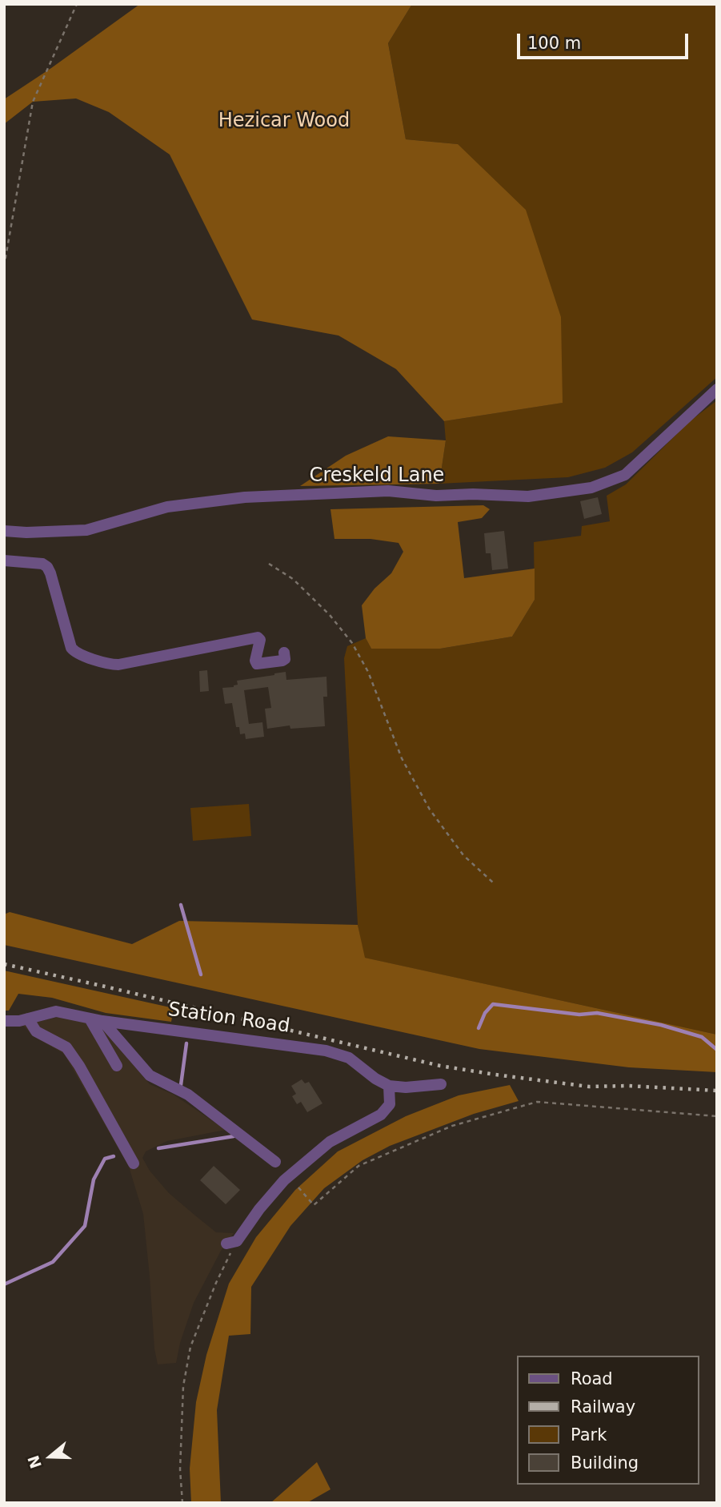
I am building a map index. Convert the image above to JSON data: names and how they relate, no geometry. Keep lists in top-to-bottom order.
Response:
{
  "streets": {
    "street": ["Creskeld Lane", "Station Road"]
  },
  "parks": ["Hezicar Wood"],
  "legend": [
    "Road",
    "Railway",
    "Park",
    "Building"
  ],
  "scale_bar": "100 m",
  "north": "left"
}
